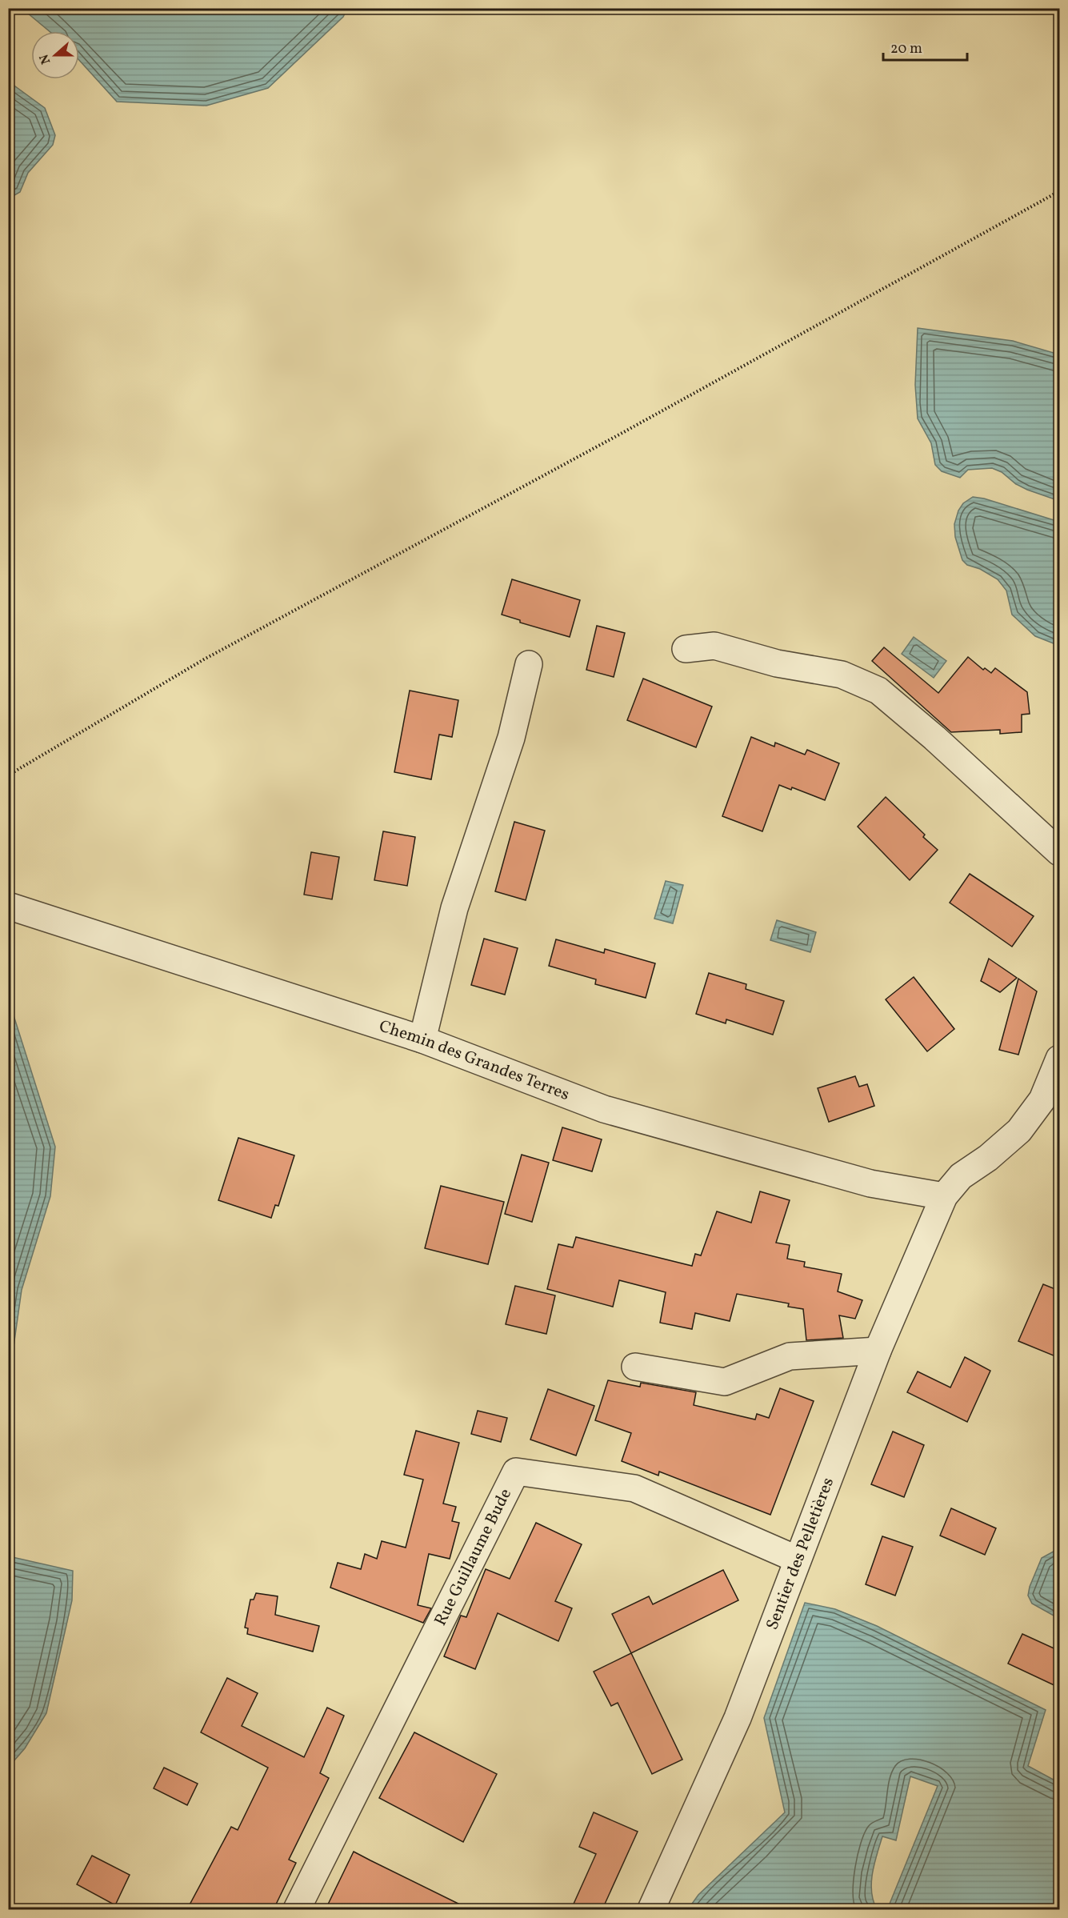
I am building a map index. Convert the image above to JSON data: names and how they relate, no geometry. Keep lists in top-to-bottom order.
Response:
{
  "streets": {
    "street": ["Chemin des Grandes Terres", "Sentier des Pelletières", "Rue Guillaume Bude"]
  },
  "crossings": [
    ["Chemin des Grandes Terres", "Sentier des Pelletières"],
    ["Sentier des Pelletières", "Rue Guillaume Bude"]
  ],
  "scale_bar": "20 m",
  "north": "left"
}
